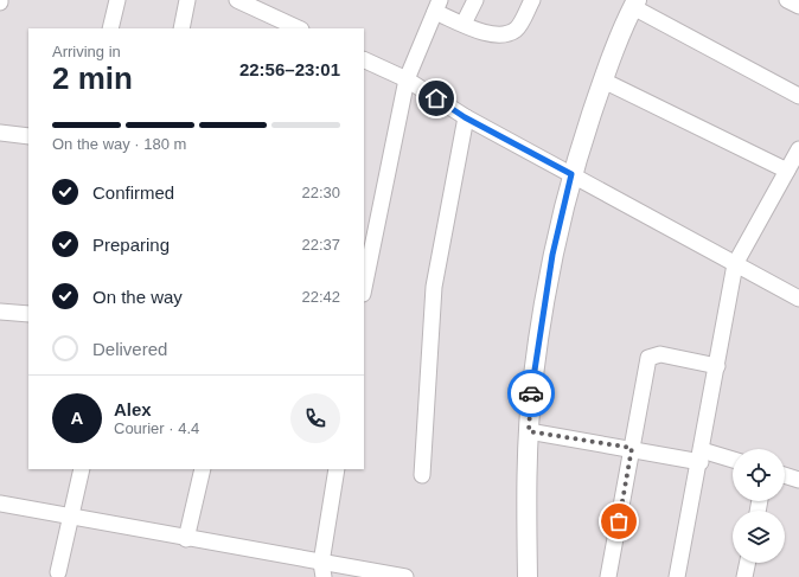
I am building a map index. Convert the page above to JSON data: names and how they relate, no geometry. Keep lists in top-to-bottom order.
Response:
{
  "page": {
    "heading": ["2 min", "Arriving in", "22:56–23:01"],
    "panel": ["Alex", "Courier · 4.4"],
    "bar": "On the way · 180 m",
    "list": [
      ["Confirmed", "22:30"],
      ["Preparing", "22:37"],
      ["On the way", "22:42"],
      "Delivered"
    ],
    "round": "A"
  }
}
